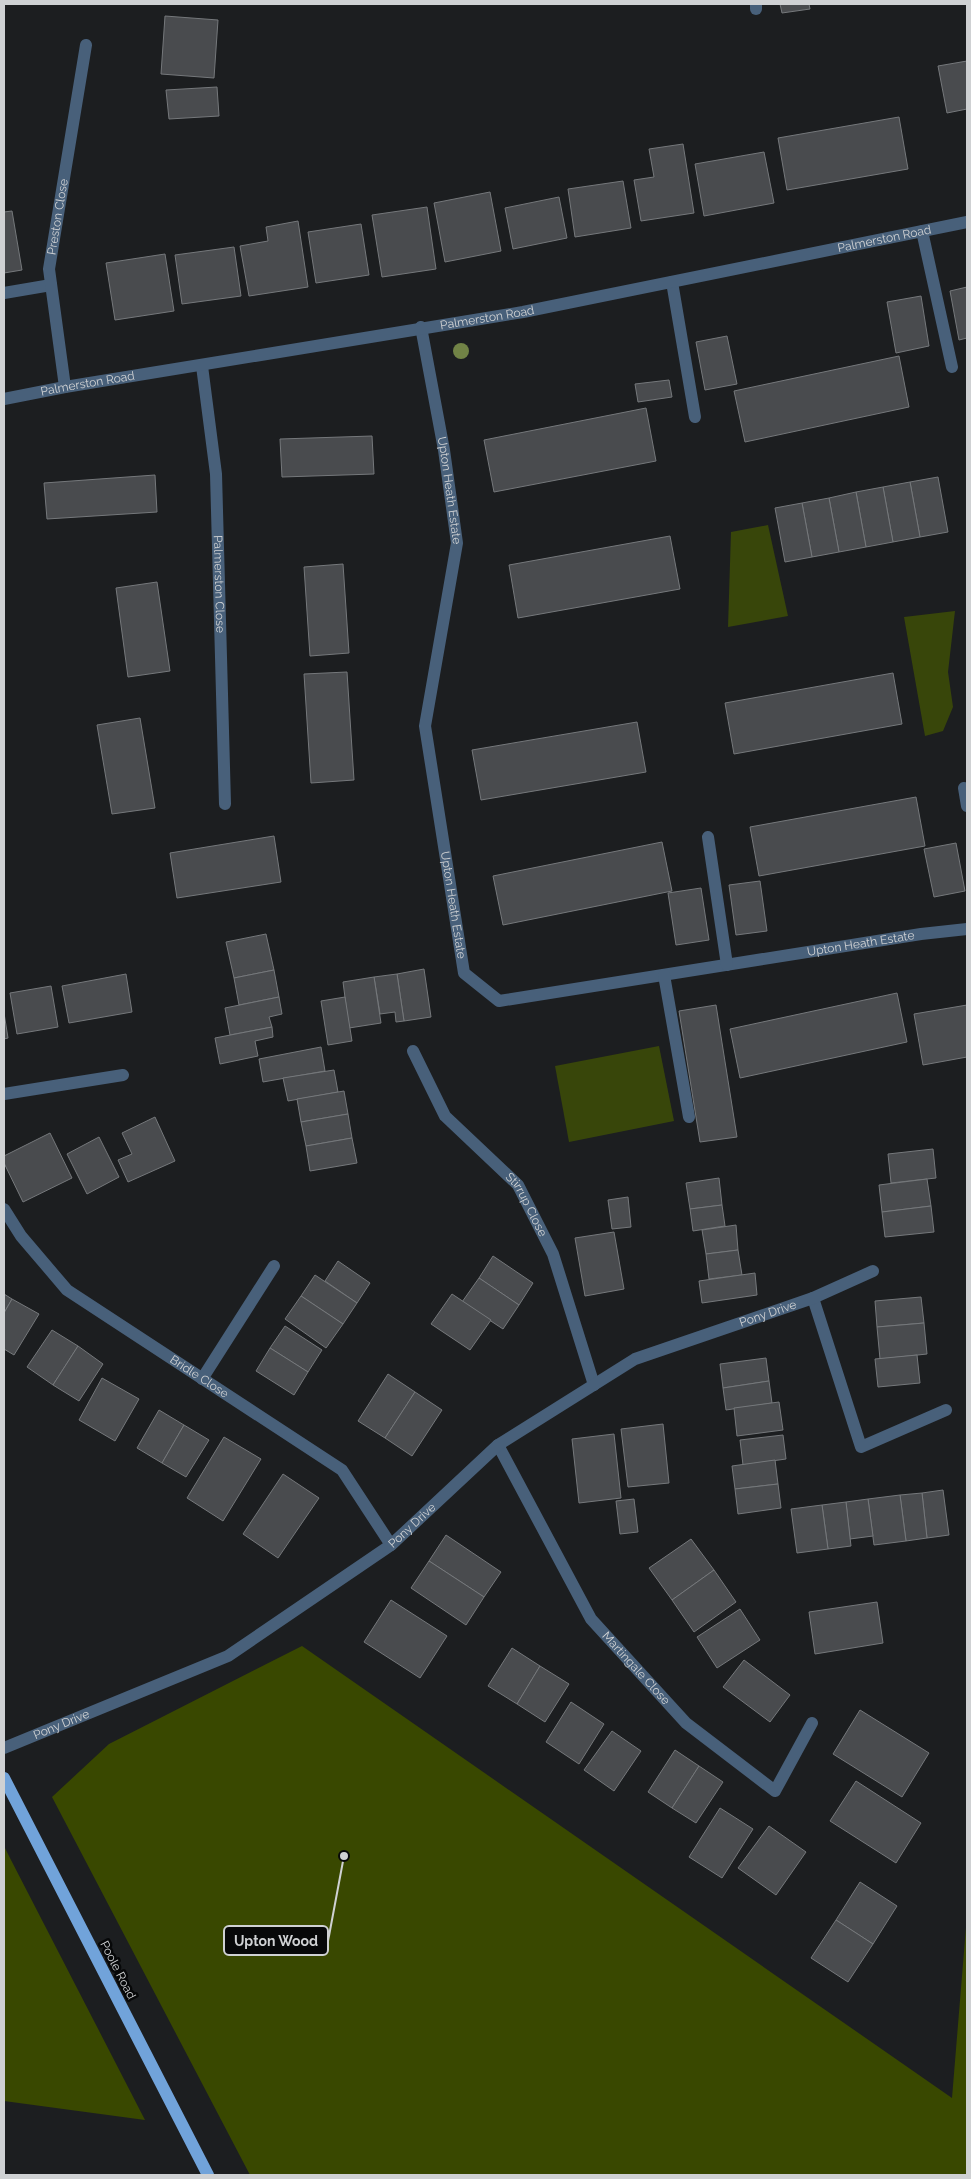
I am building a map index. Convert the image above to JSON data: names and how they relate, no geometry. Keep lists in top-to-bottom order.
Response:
{
  "streets": {
    "main road": ["Poole Road"],
    "street": [
      "Preston Close",
      "Palmerston Road",
      "Upton Heath Estate",
      "Palmerston Close",
      "Stirrup Close",
      "Pony Drive",
      "Bridle Close",
      "Martingale Close"
    ]
  },
  "crossings": [
    ["Preston Close", "Palmerston Road"],
    ["Palmerston Road", "Upton Heath Estate"],
    ["Palmerston Road", "Palmerston Close"],
    ["Stirrup Close", "Pony Drive"],
    ["Pony Drive", "Bridle Close"],
    ["Pony Drive", "Martingale Close"]
  ],
  "places": ["Upton Wood"]
}
